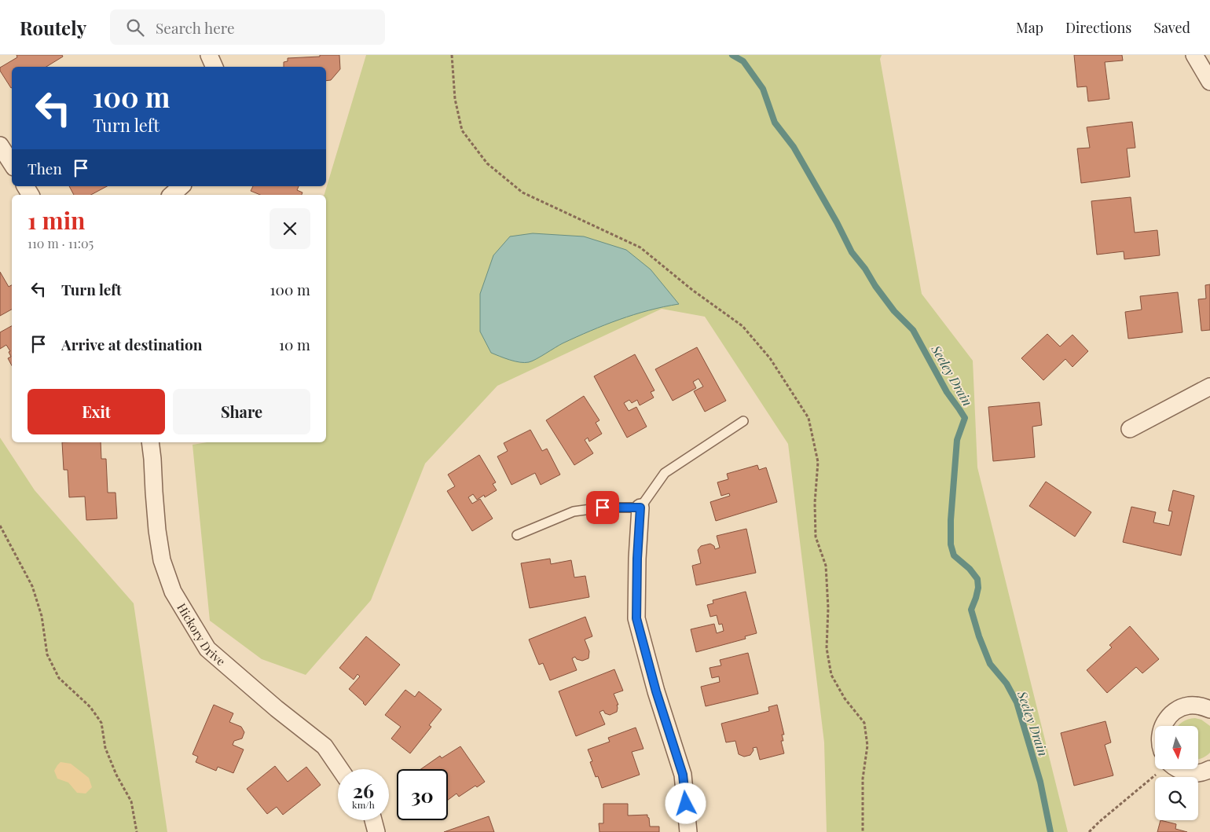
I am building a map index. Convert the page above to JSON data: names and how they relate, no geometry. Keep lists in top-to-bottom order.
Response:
{
  "streets": {
    "street": ["Hickory Drive"]
  },
  "water": ["Seeley Drain"],
  "north": "bottom",
  "page": {
    "header": "Routely",
    "search": "Search here",
    "nav": ["Map", "Directions", "Saved"],
    "turn": ["100 m", "Turn left"],
    "then": "Then",
    "heading": ["1 min", "110 m · 11:05"],
    "list": [
      {
        "name": "Turn left",
        "value": "100 m"
      },
      {
        "name": "Arrive at destination",
        "value": "10 m"
      }
    ],
    "buttons": ["Exit", "Share"],
    "speed": "26 km/h",
    "limit": "30"
  }
}
